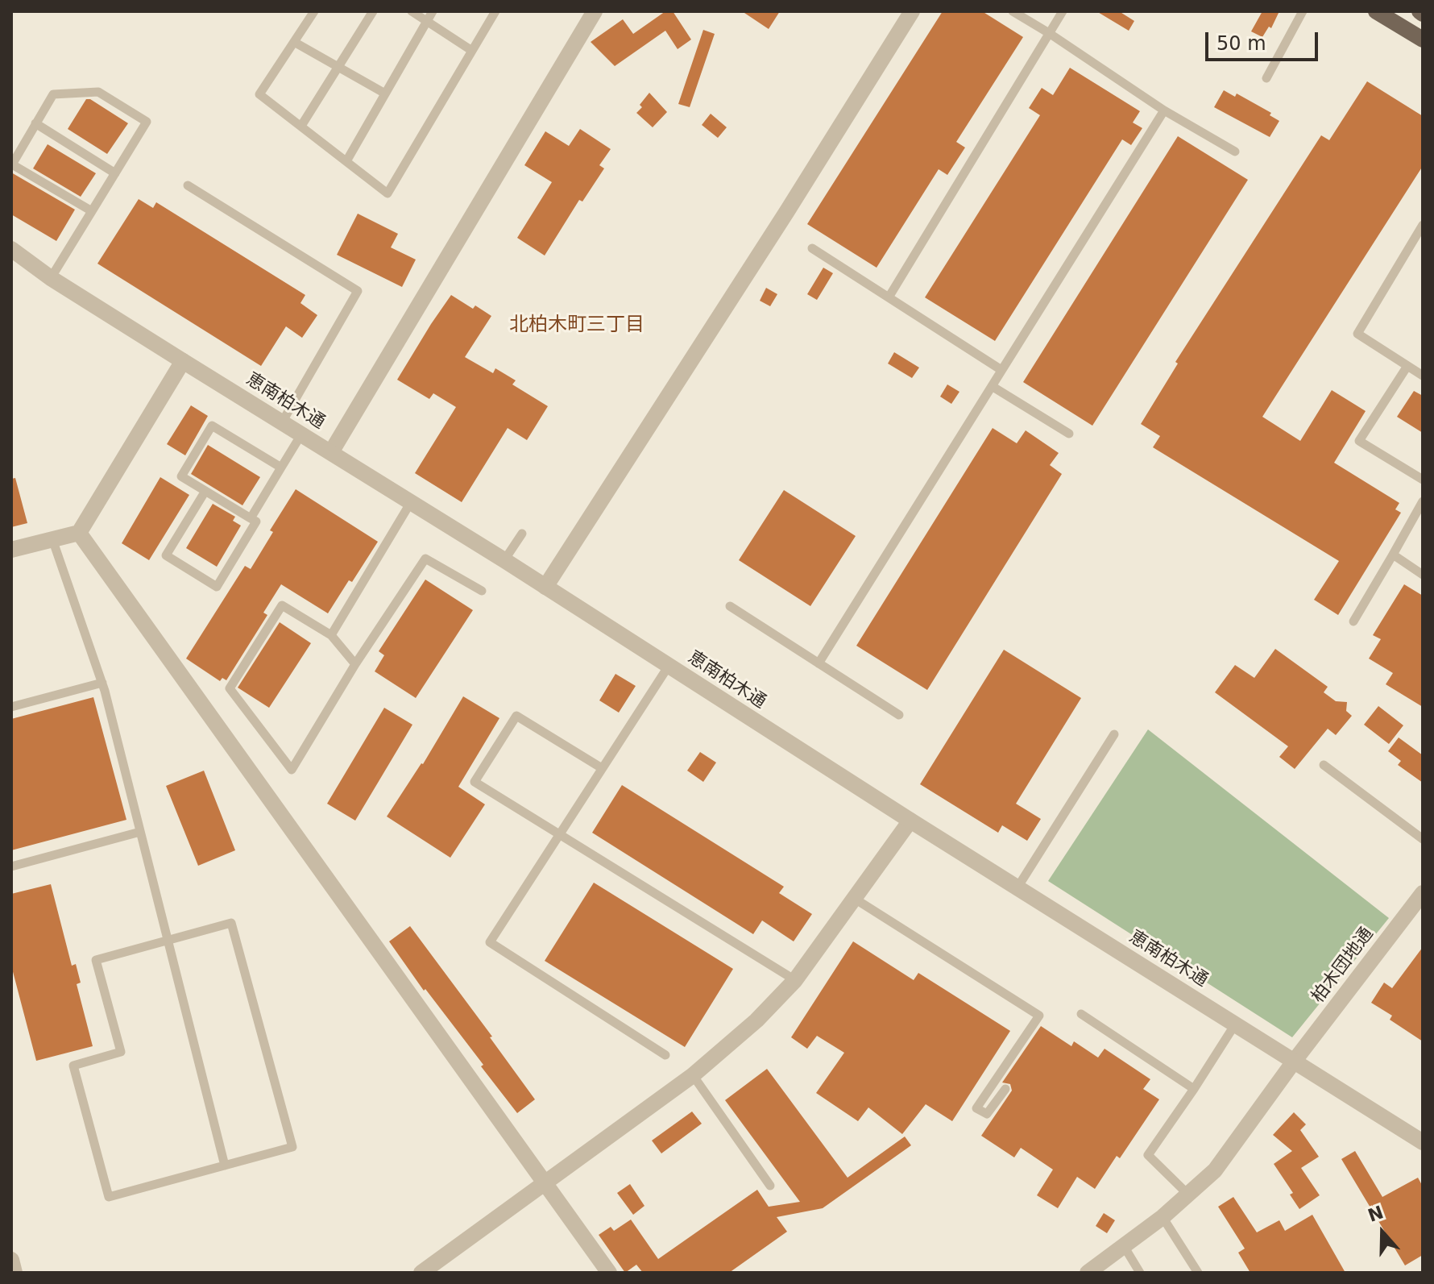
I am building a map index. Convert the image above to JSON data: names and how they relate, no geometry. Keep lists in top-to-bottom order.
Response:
{
  "streets": {
    "street": ["恵南柏木通", "柏木団地通"]
  },
  "crossings": [
    ["恵南柏木通", "柏木団地通"]
  ],
  "districts": ["北柏木町三丁目"],
  "scale_bar": "50 m",
  "north": "top"
}
